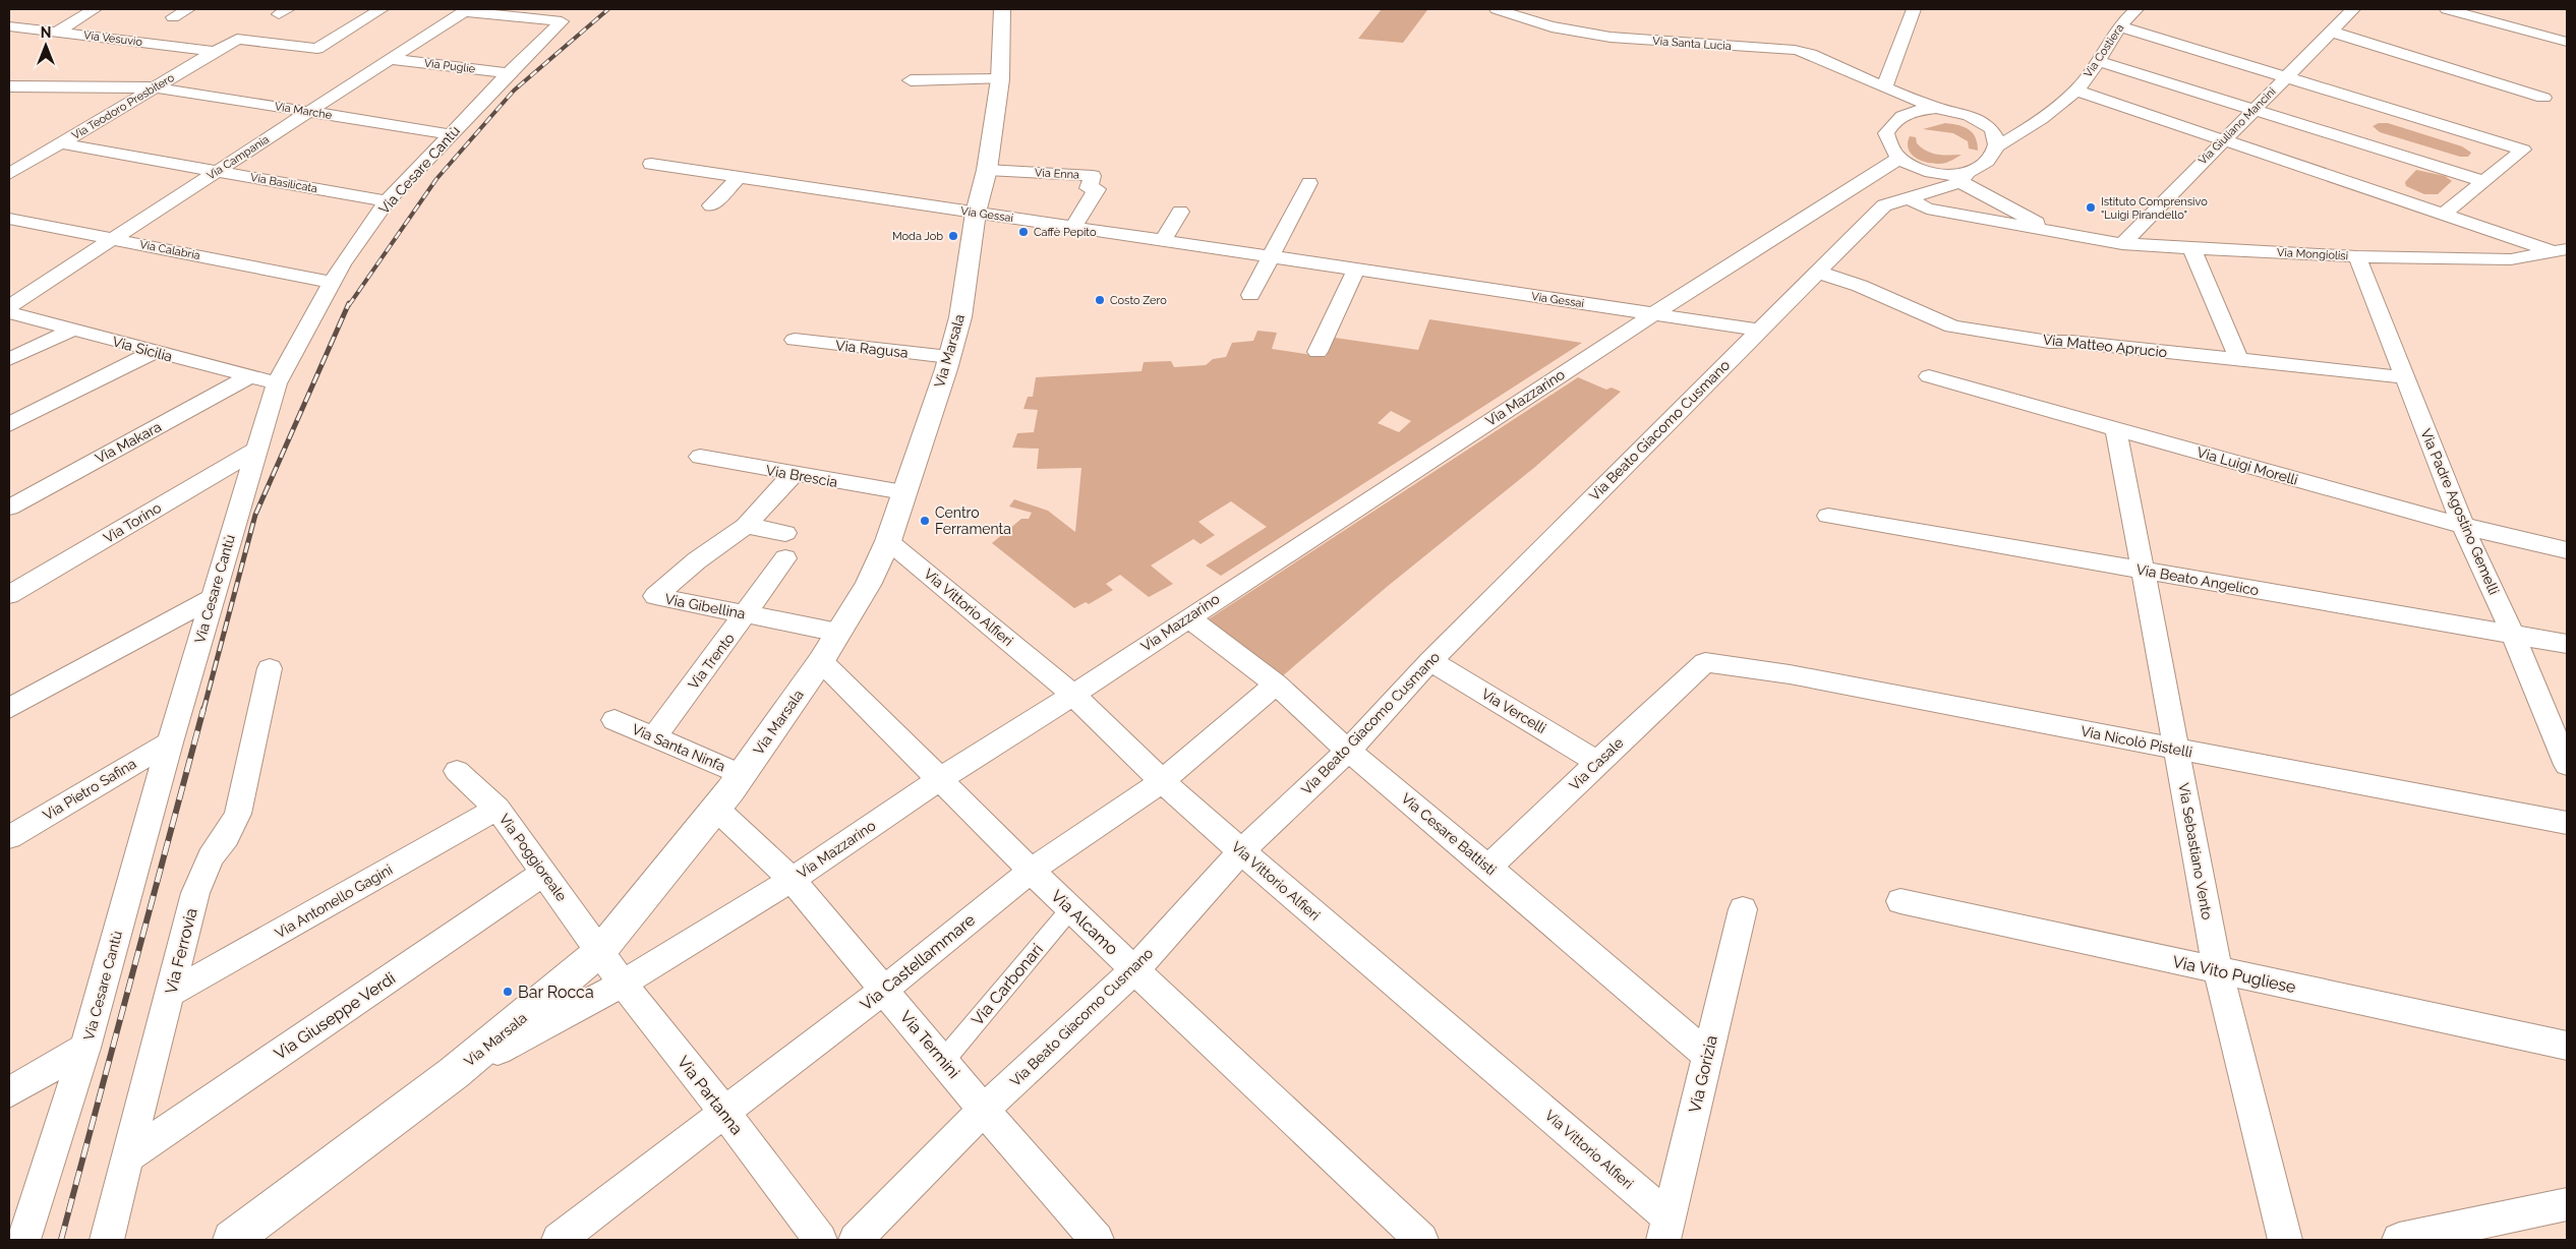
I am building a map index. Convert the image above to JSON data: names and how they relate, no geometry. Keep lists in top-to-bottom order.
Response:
{
  "streets": {
    "main road": ["Via Marsala"],
    "street": [
      "Via Vesuvio",
      "Via Santa Lucia",
      "Via Costiera",
      "Via Puglie",
      "Via Teodoro Presbitero",
      "Via Marche",
      "Via Giuliano Mancini",
      "Via Campania",
      "Via Cesare Cantù",
      "Via Enna",
      "Via Basilicata",
      "Via Gessai",
      "Via Calabria",
      "Via Mongiolisi",
      "Via Matteo Aprucio",
      "Via Sicilia",
      "Via Ragusa",
      "Via Mazzarino",
      "Via Beato Giacomo Cusmano",
      "Via Makara",
      "Via Luigi Morelli",
      "Via Brescia",
      "Via Padre Agostino Gemelli",
      "Via Torino",
      "Via Beato Angelico",
      "Via Gibellina",
      "Via Vittorio Alfieri",
      "Via Trento",
      "Via Vercelli",
      "Via Nicolò Pistelli",
      "Via Santa Ninfa",
      "Via Casale",
      "Via Pietro Safina",
      "Via Cesare Battisti",
      "Via Sebastiano Vento",
      "Via Poggioreale",
      "Via Antonello Gagini",
      "Via Alcamo",
      "Via Ferrovia",
      "Via Castellammare",
      "Via Vito Pugliese",
      "Via Carbonari",
      "Via Giuseppe Verdi",
      "Via Termini",
      "Via Gorizia",
      "Via Partanna"
    ]
  },
  "crossings": [
    ["Via Vesuvio", "Via Teodoro Presbitero"],
    ["Via Santa Lucia", "Via Costiera"],
    ["Via Santa Lucia", "Via Mongiolisi"],
    ["Via Santa Lucia", "Via Mazzarino"],
    ["Via Costiera", "Via Mongiolisi"],
    ["Via Costiera", "Via Mazzarino"],
    ["Via Puglie", "Via Campania"],
    ["Via Puglie", "Via Cesare Cantù"],
    ["Via Teodoro Presbitero", "Via Marche"],
    ["Via Teodoro Presbitero", "Via Basilicata"],
    ["Via Marche", "Via Campania"],
    ["Via Marche", "Via Cesare Cantù"],
    ["Via Giuliano Mancini", "Via Mongiolisi"],
    ["Via Campania", "Via Cesare Cantù"],
    ["Via Campania", "Via Basilicata"],
    ["Via Campania", "Via Calabria"],
    ["Via Cesare Cantù", "Via Basilicata"],
    ["Via Cesare Cantù", "Via Calabria"],
    ["Via Cesare Cantù", "Via Sicilia"],
    ["Via Cesare Cantù", "Via Torino"],
    ["Via Cesare Cantù", "Via Pietro Safina"],
    ["Via Enna", "Via Gessai"],
    ["Via Enna", "Via Marsala"],
    ["Via Gessai", "Via Marsala"],
    ["Via Gessai", "Via Mazzarino"],
    ["Via Gessai", "Via Beato Giacomo Cusmano"],
    ["Via Mongiolisi", "Via Mazzarino"],
    ["Via Mongiolisi", "Via Beato Giacomo Cusmano"],
    ["Via Mongiolisi", "Via Padre Agostino Gemelli"],
    ["Via Matteo Aprucio", "Via Beato Giacomo Cusmano"],
    ["Via Matteo Aprucio", "Via Padre Agostino Gemelli"],
    ["Via Sicilia", "Via Makara"],
    ["Via Ragusa", "Via Marsala"],
    ["Via Marsala", "Via Mazzarino"],
    ["Via Marsala", "Via Brescia"],
    ["Via Marsala", "Via Gibellina"],
    ["Via Marsala", "Via Vittorio Alfieri"],
    ["Via Marsala", "Via Santa Ninfa"],
    ["Via Marsala", "Via Poggioreale"],
    ["Via Marsala", "Via Alcamo"],
    ["Via Marsala", "Via Termini"],
    ["Via Marsala", "Via Partanna"],
    ["Via Mazzarino", "Via Vittorio Alfieri"],
    ["Via Mazzarino", "Via Cesare Battisti"],
    ["Via Mazzarino", "Via Alcamo"],
    ["Via Mazzarino", "Via Termini"],
    ["Via Mazzarino", "Via Partanna"],
    ["Via Beato Giacomo Cusmano", "Via Vittorio Alfieri"],
    ["Via Beato Giacomo Cusmano", "Via Vercelli"],
    ["Via Beato Giacomo Cusmano", "Via Cesare Battisti"],
    ["Via Beato Giacomo Cusmano", "Via Alcamo"],
    ["Via Beato Giacomo Cusmano", "Via Termini"],
    ["Via Luigi Morelli", "Via Padre Agostino Gemelli"],
    ["Via Luigi Morelli", "Via Sebastiano Vento"],
    ["Via Brescia", "Via Gibellina"],
    ["Via Padre Agostino Gemelli", "Via Beato Angelico"],
    ["Via Beato Angelico", "Via Sebastiano Vento"],
    ["Via Gibellina", "Via Trento"],
    ["Via Vittorio Alfieri", "Via Castellammare"],
    ["Via Vittorio Alfieri", "Via Gorizia"],
    ["Via Trento", "Via Santa Ninfa"],
    ["Via Vercelli", "Via Casale"],
    ["Via Nicolò Pistelli", "Via Casale"],
    ["Via Nicolò Pistelli", "Via Sebastiano Vento"],
    ["Via Casale", "Via Cesare Battisti"],
    ["Via Cesare Battisti", "Via Castellammare"],
    ["Via Cesare Battisti", "Via Gorizia"],
    ["Via Sebastiano Vento", "Via Vito Pugliese"],
    ["Via Poggioreale", "Via Antonello Gagini"],
    ["Via Poggioreale", "Via Giuseppe Verdi"],
    ["Via Poggioreale", "Via Partanna"],
    ["Via Antonello Gagini", "Via Ferrovia"],
    ["Via Alcamo", "Via Castellammare"],
    ["Via Alcamo", "Via Carbonari"],
    ["Via Ferrovia", "Via Giuseppe Verdi"],
    ["Via Castellammare", "Via Termini"],
    ["Via Castellammare", "Via Partanna"],
    ["Via Carbonari", "Via Termini"]
  ],
  "places": [
    "Istituto Comprensivo \"Luigi Pirandello\"",
    "Caffè Pepito",
    "Moda Job",
    "Costo Zero",
    "Centro Ferramenta",
    "Bar Rocca"
  ],
  "north": "top"
}
